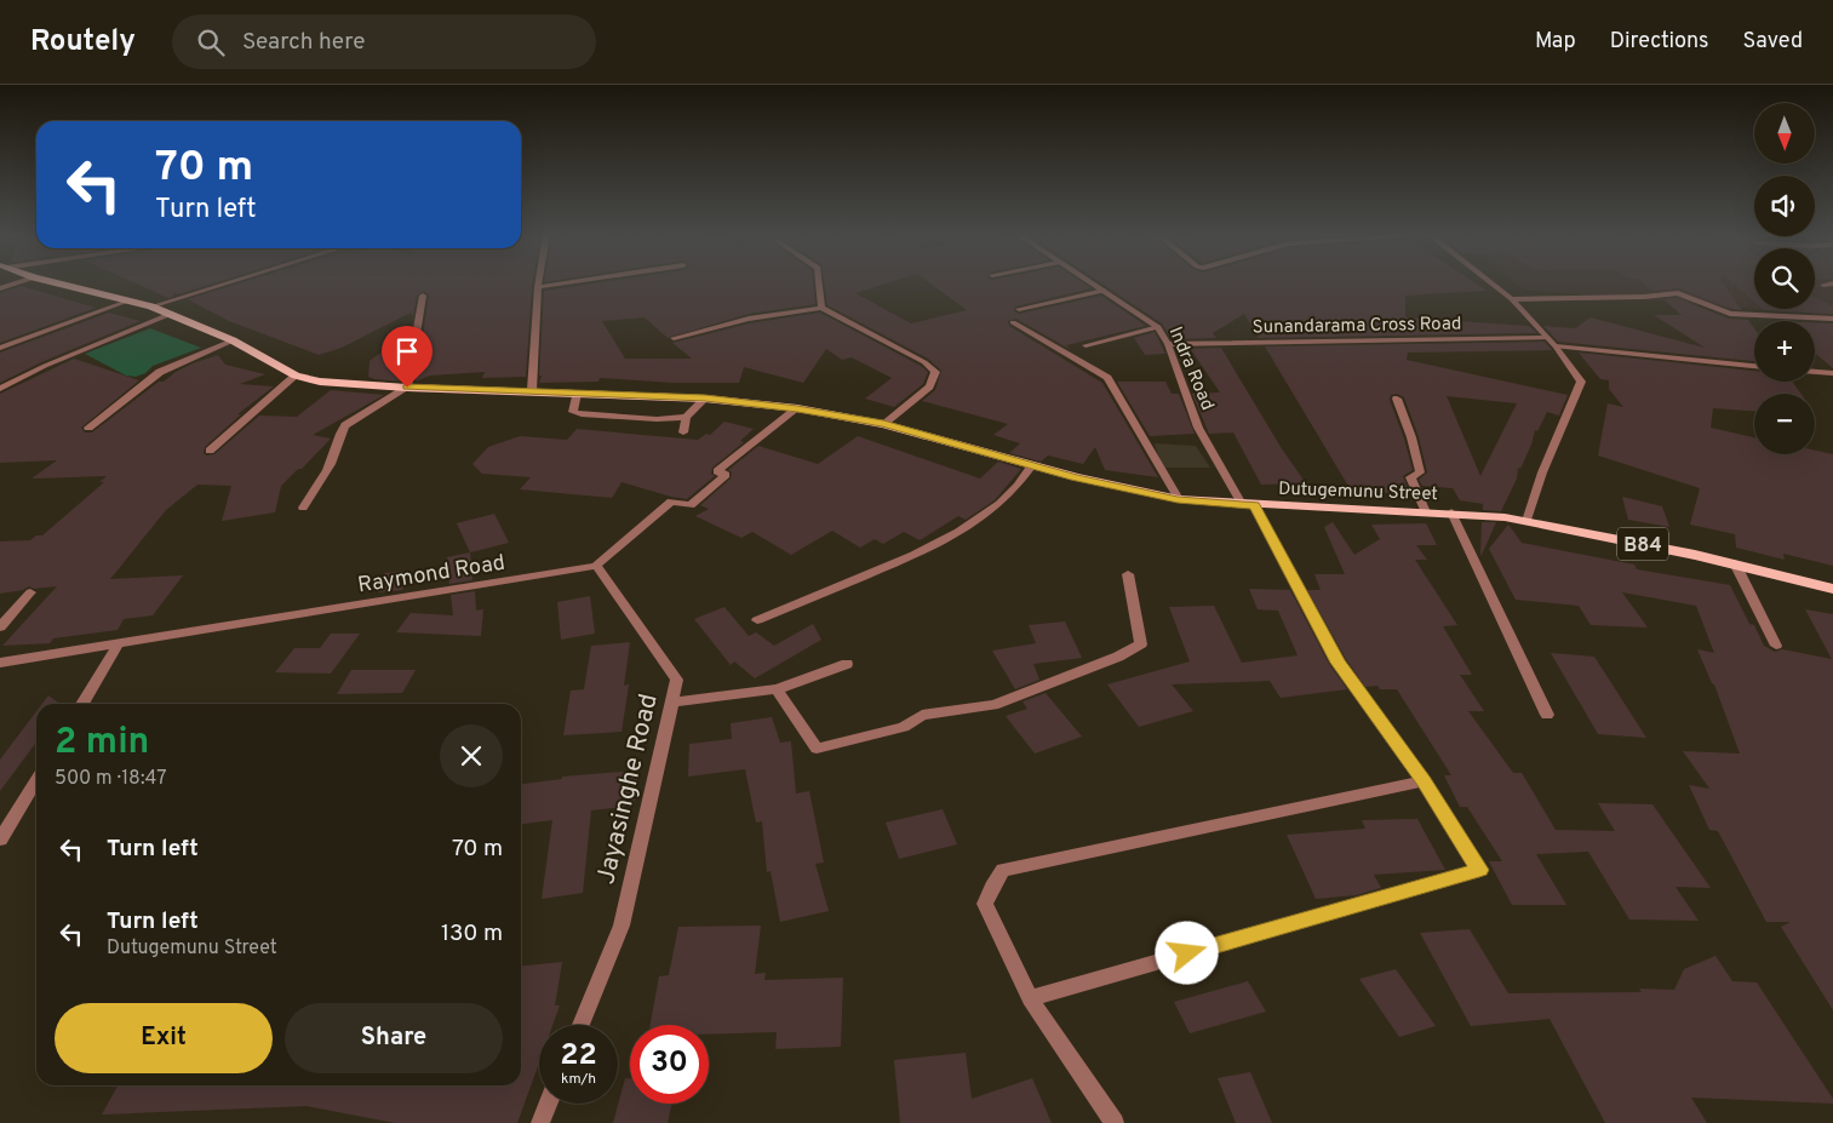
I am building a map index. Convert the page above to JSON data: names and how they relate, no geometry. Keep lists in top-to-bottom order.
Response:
{
  "streets": {
    "main road": ["Dutugemunu Street", "B84"],
    "street": [
      "Sunandarama Cross Road",
      "Indra Road",
      "Raymond Road",
      "Jayasinghe Road"
    ]
  },
  "crossings": [
    ["Sunandarama Cross Road", "Indra Road"],
    ["Indra Road", "Dutugemunu Street"],
    ["Raymond Road", "Jayasinghe Road"]
  ],
  "north": "bottom",
  "page": {
    "header": "Routely",
    "search": "Search here",
    "nav": ["Map", "Directions", "Saved"],
    "map_buttons": ["+", "−"],
    "turn": ["70 m", "Turn left"],
    "heading": ["2 min", "500 m · 18:47"],
    "list": [
      {
        "name": "Turn left",
        "value": "70 m"
      },
      {
        "name": "Turn left",
        "note": "Dutugemunu Street",
        "value": "130 m"
      }
    ],
    "buttons": ["Exit", "Share"],
    "speed": "22 km/h",
    "limit": "30"
  }
}
